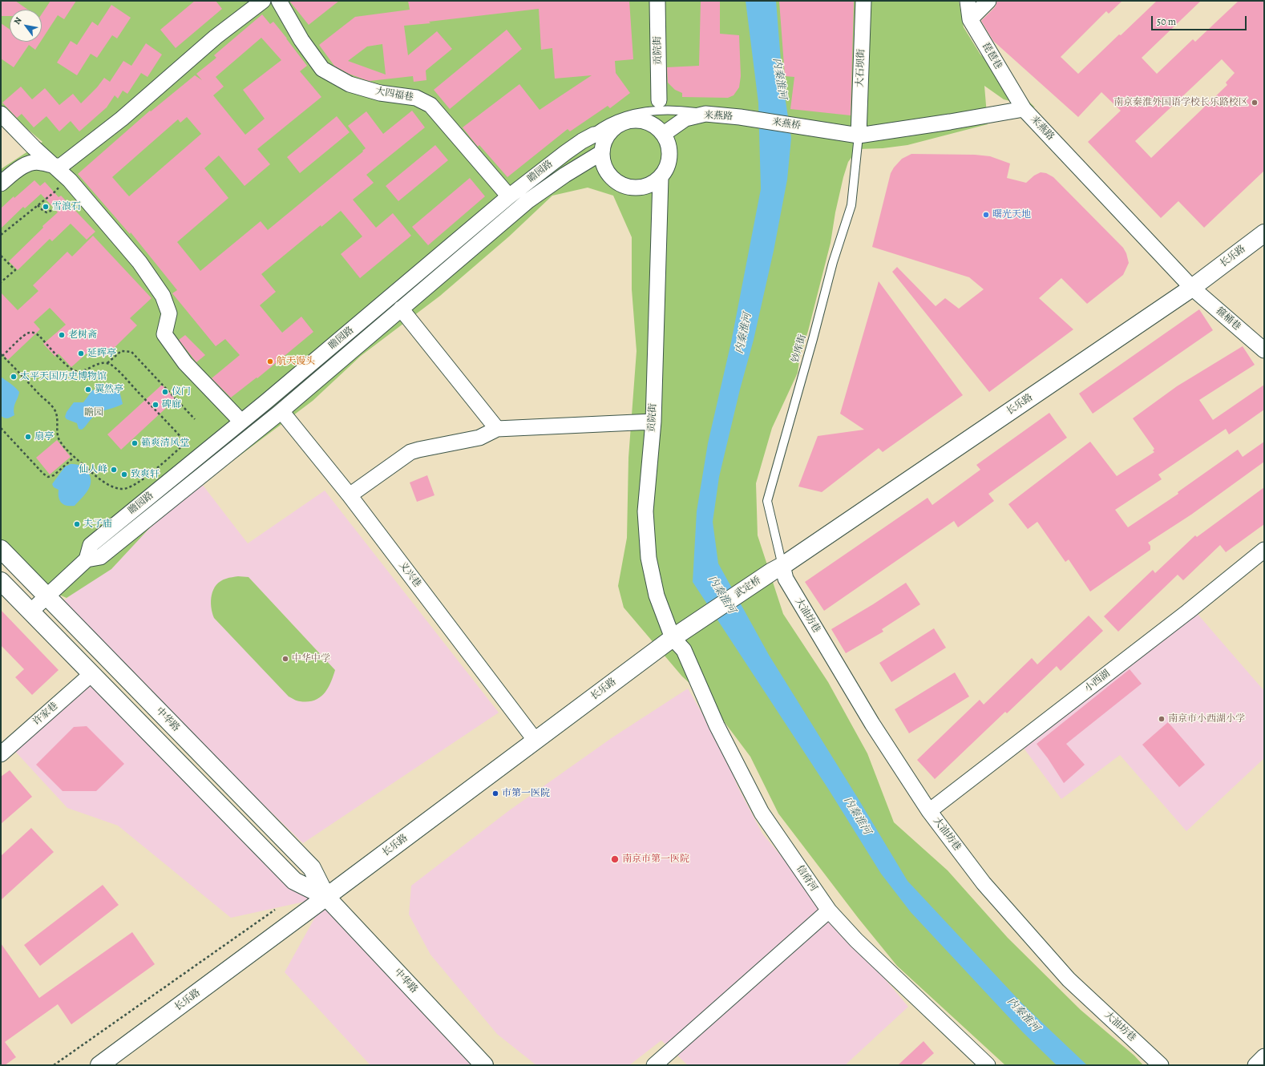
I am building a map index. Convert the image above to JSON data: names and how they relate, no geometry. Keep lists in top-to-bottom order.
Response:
{
  "streets": {
    "main road": ["长乐路", "武定桥", "中华路"],
    "street": [
      "贡院街",
      "琵琶巷",
      "大石坝街",
      "大四福巷",
      "来燕路",
      "来燕桥",
      "瞻园路",
      "箍桶巷",
      "义兴巷",
      "大油坊巷",
      "小西湖",
      "许家巷",
      "信府河"
    ],
    "lane": ["钞库街"]
  },
  "crossings": [
    ["贡院街", "来燕路"],
    ["贡院街", "瞻园路"],
    ["贡院街", "长乐路"],
    ["贡院街", "信府河"],
    ["琵琶巷", "来燕路"],
    ["大石坝街", "来燕路"],
    ["大石坝街", "钞库街"],
    ["大四福巷", "瞻园路"],
    ["来燕路", "来燕桥"],
    ["来燕路", "瞻园路"],
    ["来燕路", "长乐路"],
    ["来燕路", "箍桶巷"],
    ["来燕路", "钞库街"],
    ["瞻园路", "义兴巷"],
    ["瞻园路", "中华路"],
    ["长乐路", "箍桶巷"],
    ["长乐路", "钞库街"],
    ["长乐路", "义兴巷"],
    ["长乐路", "武定桥"],
    ["长乐路", "大油坊巷"],
    ["长乐路", "中华路"],
    ["长乐路", "信府河"],
    ["钞库街", "武定桥"],
    ["钞库街", "大油坊巷"],
    ["武定桥", "大油坊巷"],
    ["大油坊巷", "小西湖"],
    ["许家巷", "中华路"]
  ],
  "water": ["内秦淮河"],
  "parks": ["瞻园"],
  "places": [
    "南京秦淮外国语学校长乐路校区",
    "雪浪石",
    "曙光天地",
    "老树斋",
    "延晖亭",
    "航天馒头",
    "太平天国历史博物馆",
    "翼然亭",
    "仪门",
    "碑廊",
    "扇亭",
    "籁爽清风堂",
    "仙人峰",
    "致爽轩",
    "夫子庙",
    "中华中学",
    "南京市小西湖小学",
    "市第一医院",
    "南京市第一医院"
  ],
  "scale_bar": "50 m",
  "north": "top left"
}
